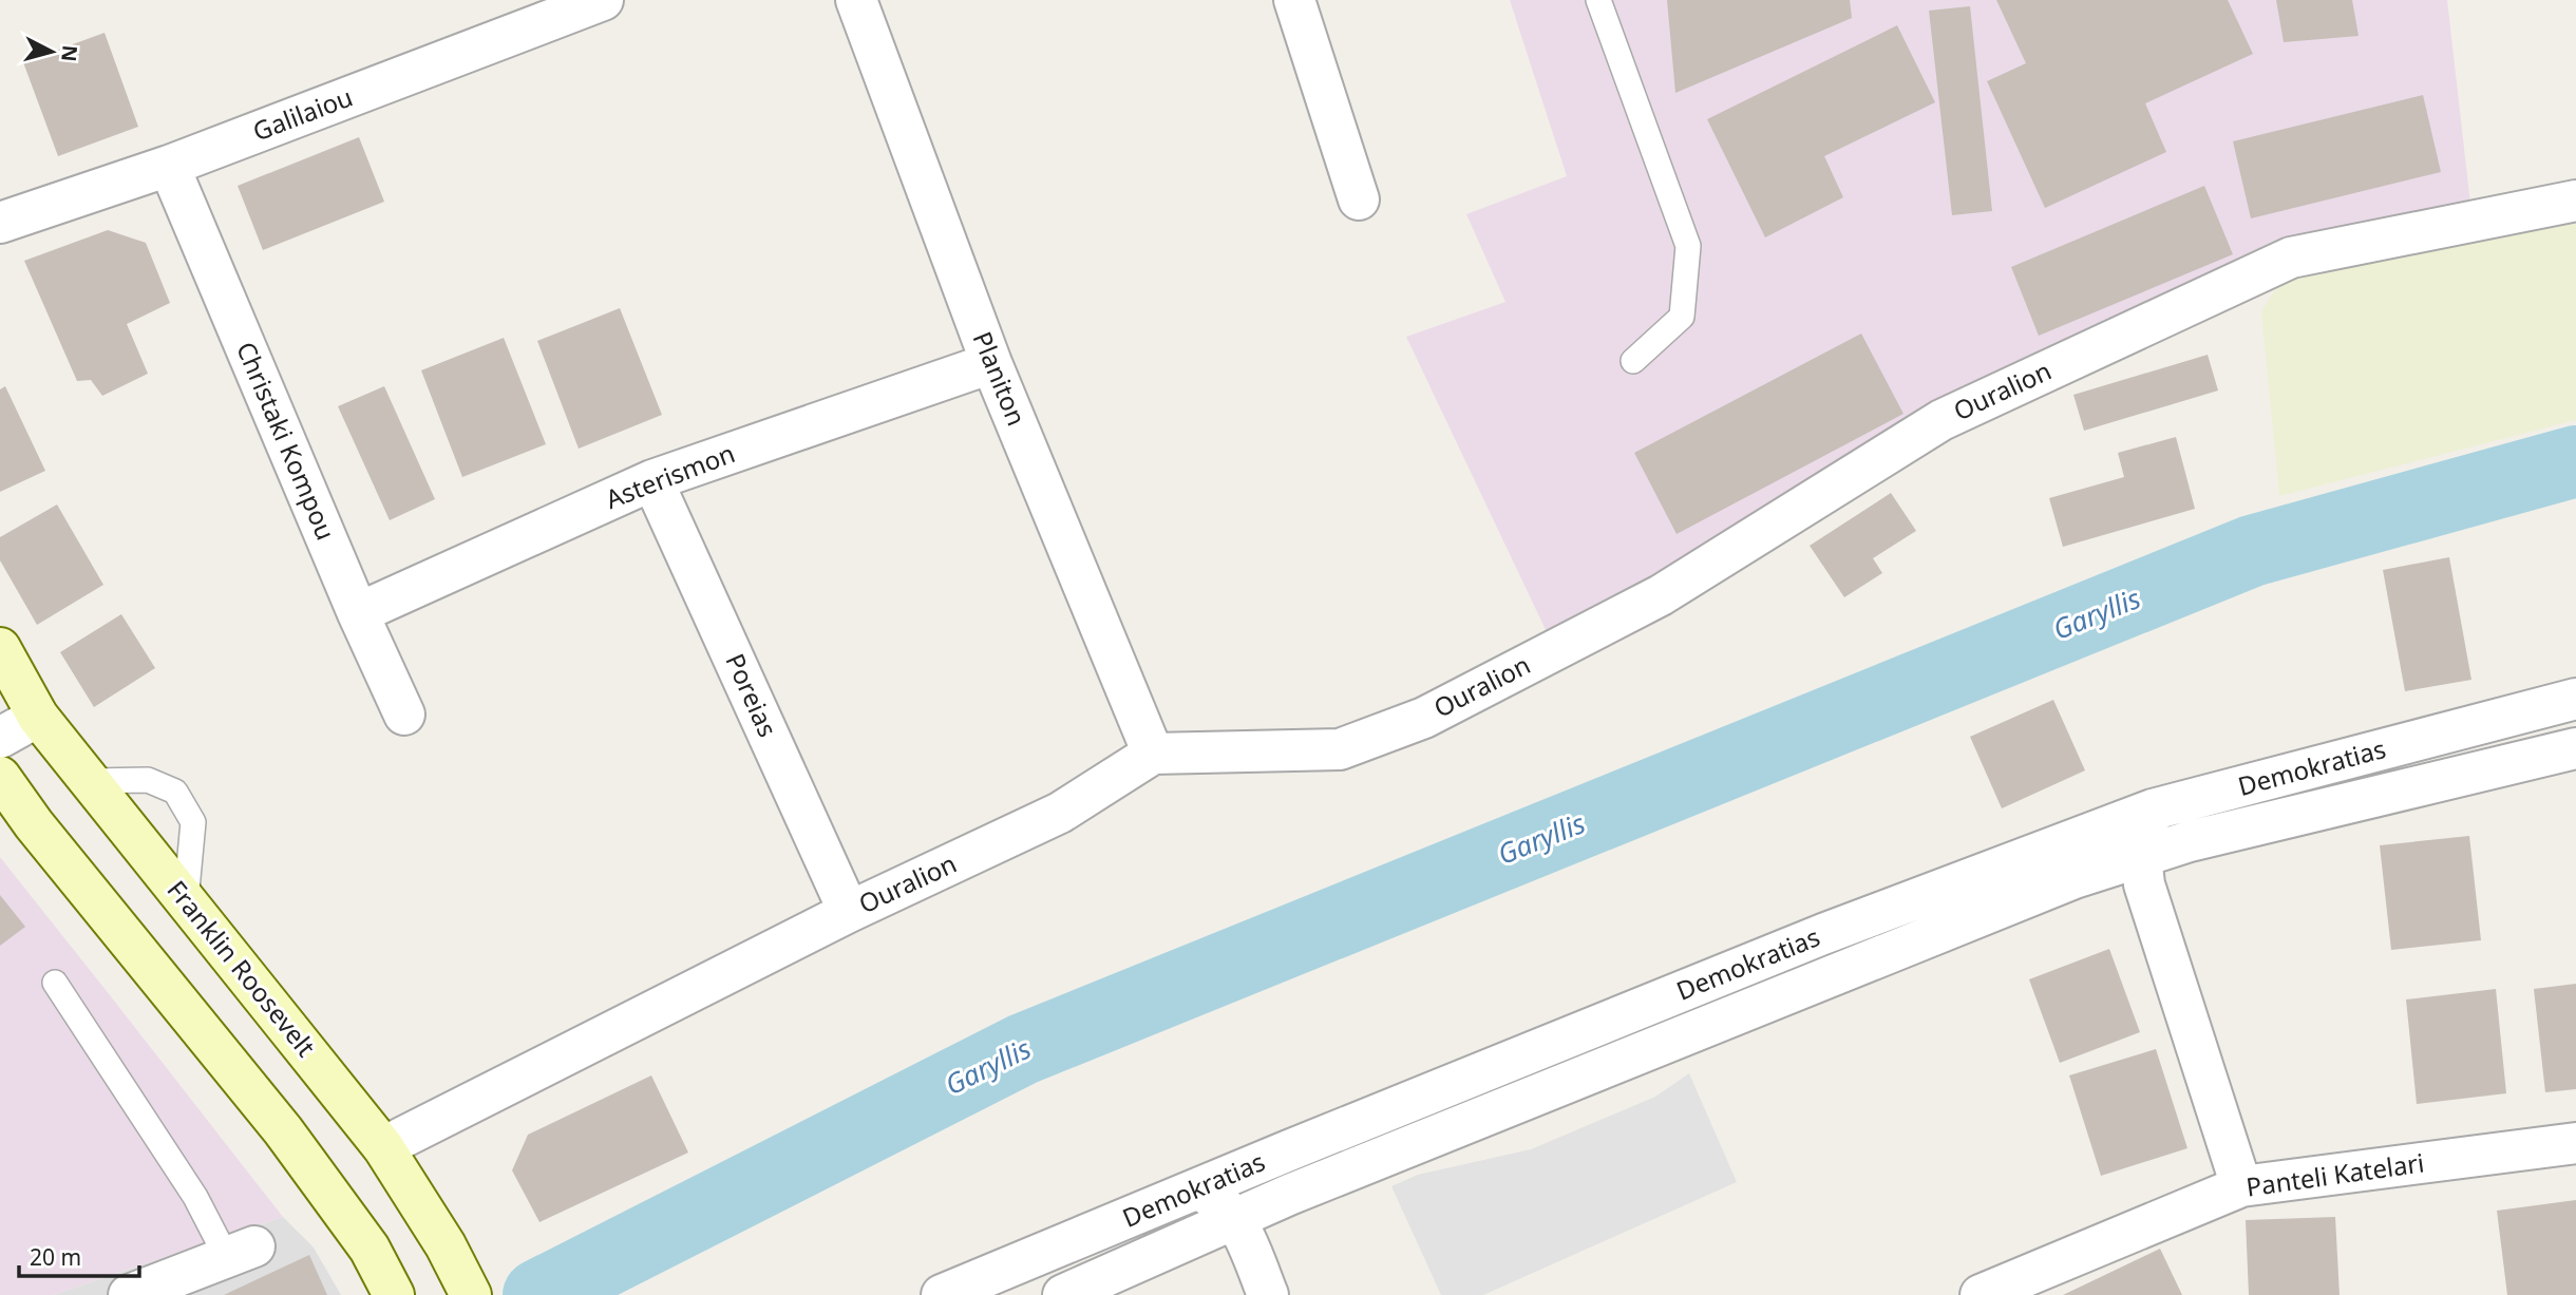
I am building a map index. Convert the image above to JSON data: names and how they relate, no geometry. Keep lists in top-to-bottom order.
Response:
{
  "streets": {
    "main road": ["Franklin Roosevelt"],
    "street": [
      "Galilaiou",
      "Planiton",
      "Ouralion",
      "Christaki Kompou",
      "Asterismon",
      "Poreias",
      "Demokratias",
      "Panteli Katelari"
    ]
  },
  "crossings": [
    ["Galilaiou", "Christaki Kompou"],
    ["Planiton", "Ouralion"],
    ["Planiton", "Asterismon"],
    ["Ouralion", "Poreias"],
    ["Ouralion", "Franklin Roosevelt"],
    ["Christaki Kompou", "Asterismon"],
    ["Asterismon", "Poreias"]
  ],
  "water": ["Garyllis"],
  "scale_bar": "20 m",
  "north": "right"
}
